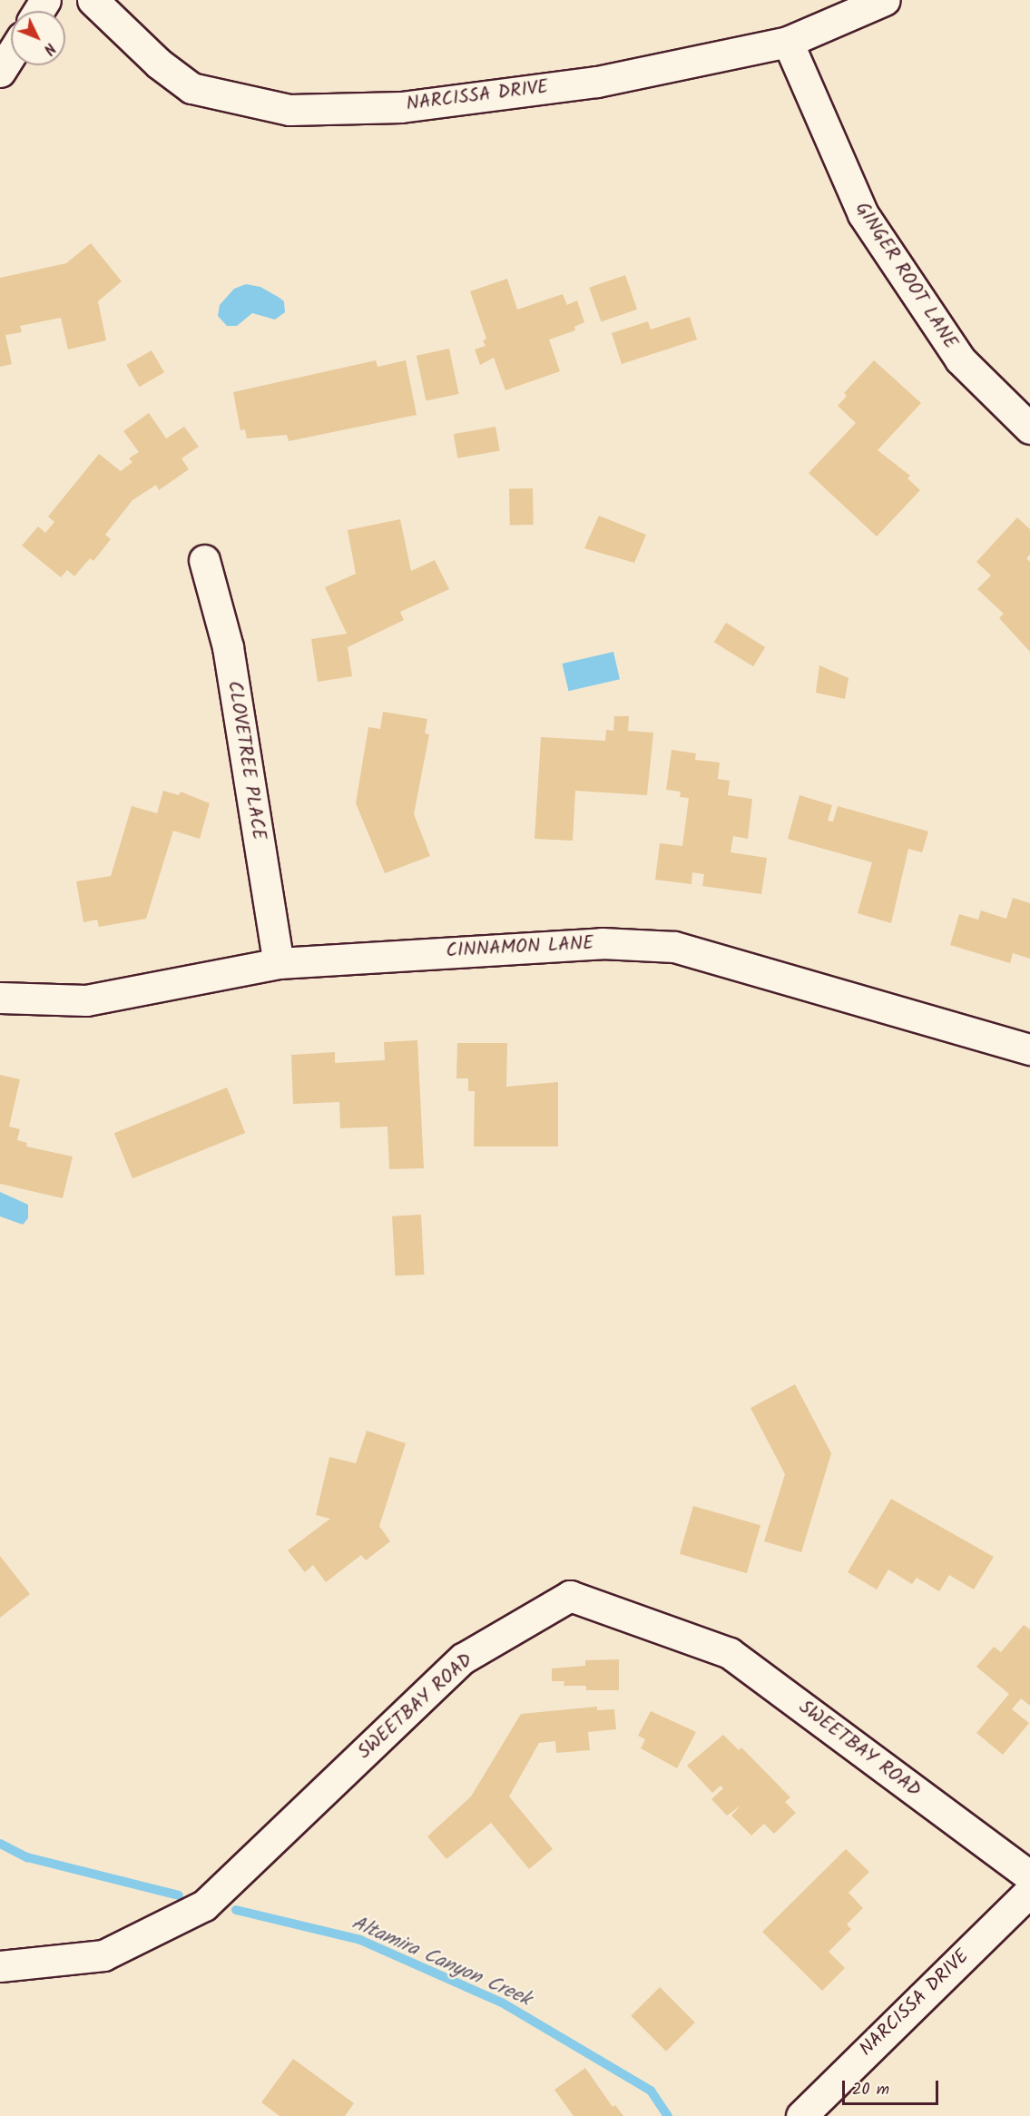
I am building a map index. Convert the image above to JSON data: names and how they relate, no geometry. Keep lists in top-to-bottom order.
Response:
{
  "streets": {
    "street": [
      "NARCISSA DRIVE",
      "GINGER ROOT LANE",
      "CLOVETREE PLACE",
      "CINNAMON LANE",
      "SWEETBAY ROAD"
    ]
  },
  "crossings": [
    ["NARCISSA DRIVE", "GINGER ROOT LANE"],
    ["CLOVETREE PLACE", "CINNAMON LANE"]
  ],
  "water": ["Altamira Canyon Creek"],
  "scale_bar": "20 m",
  "north": "bottom right"
}
